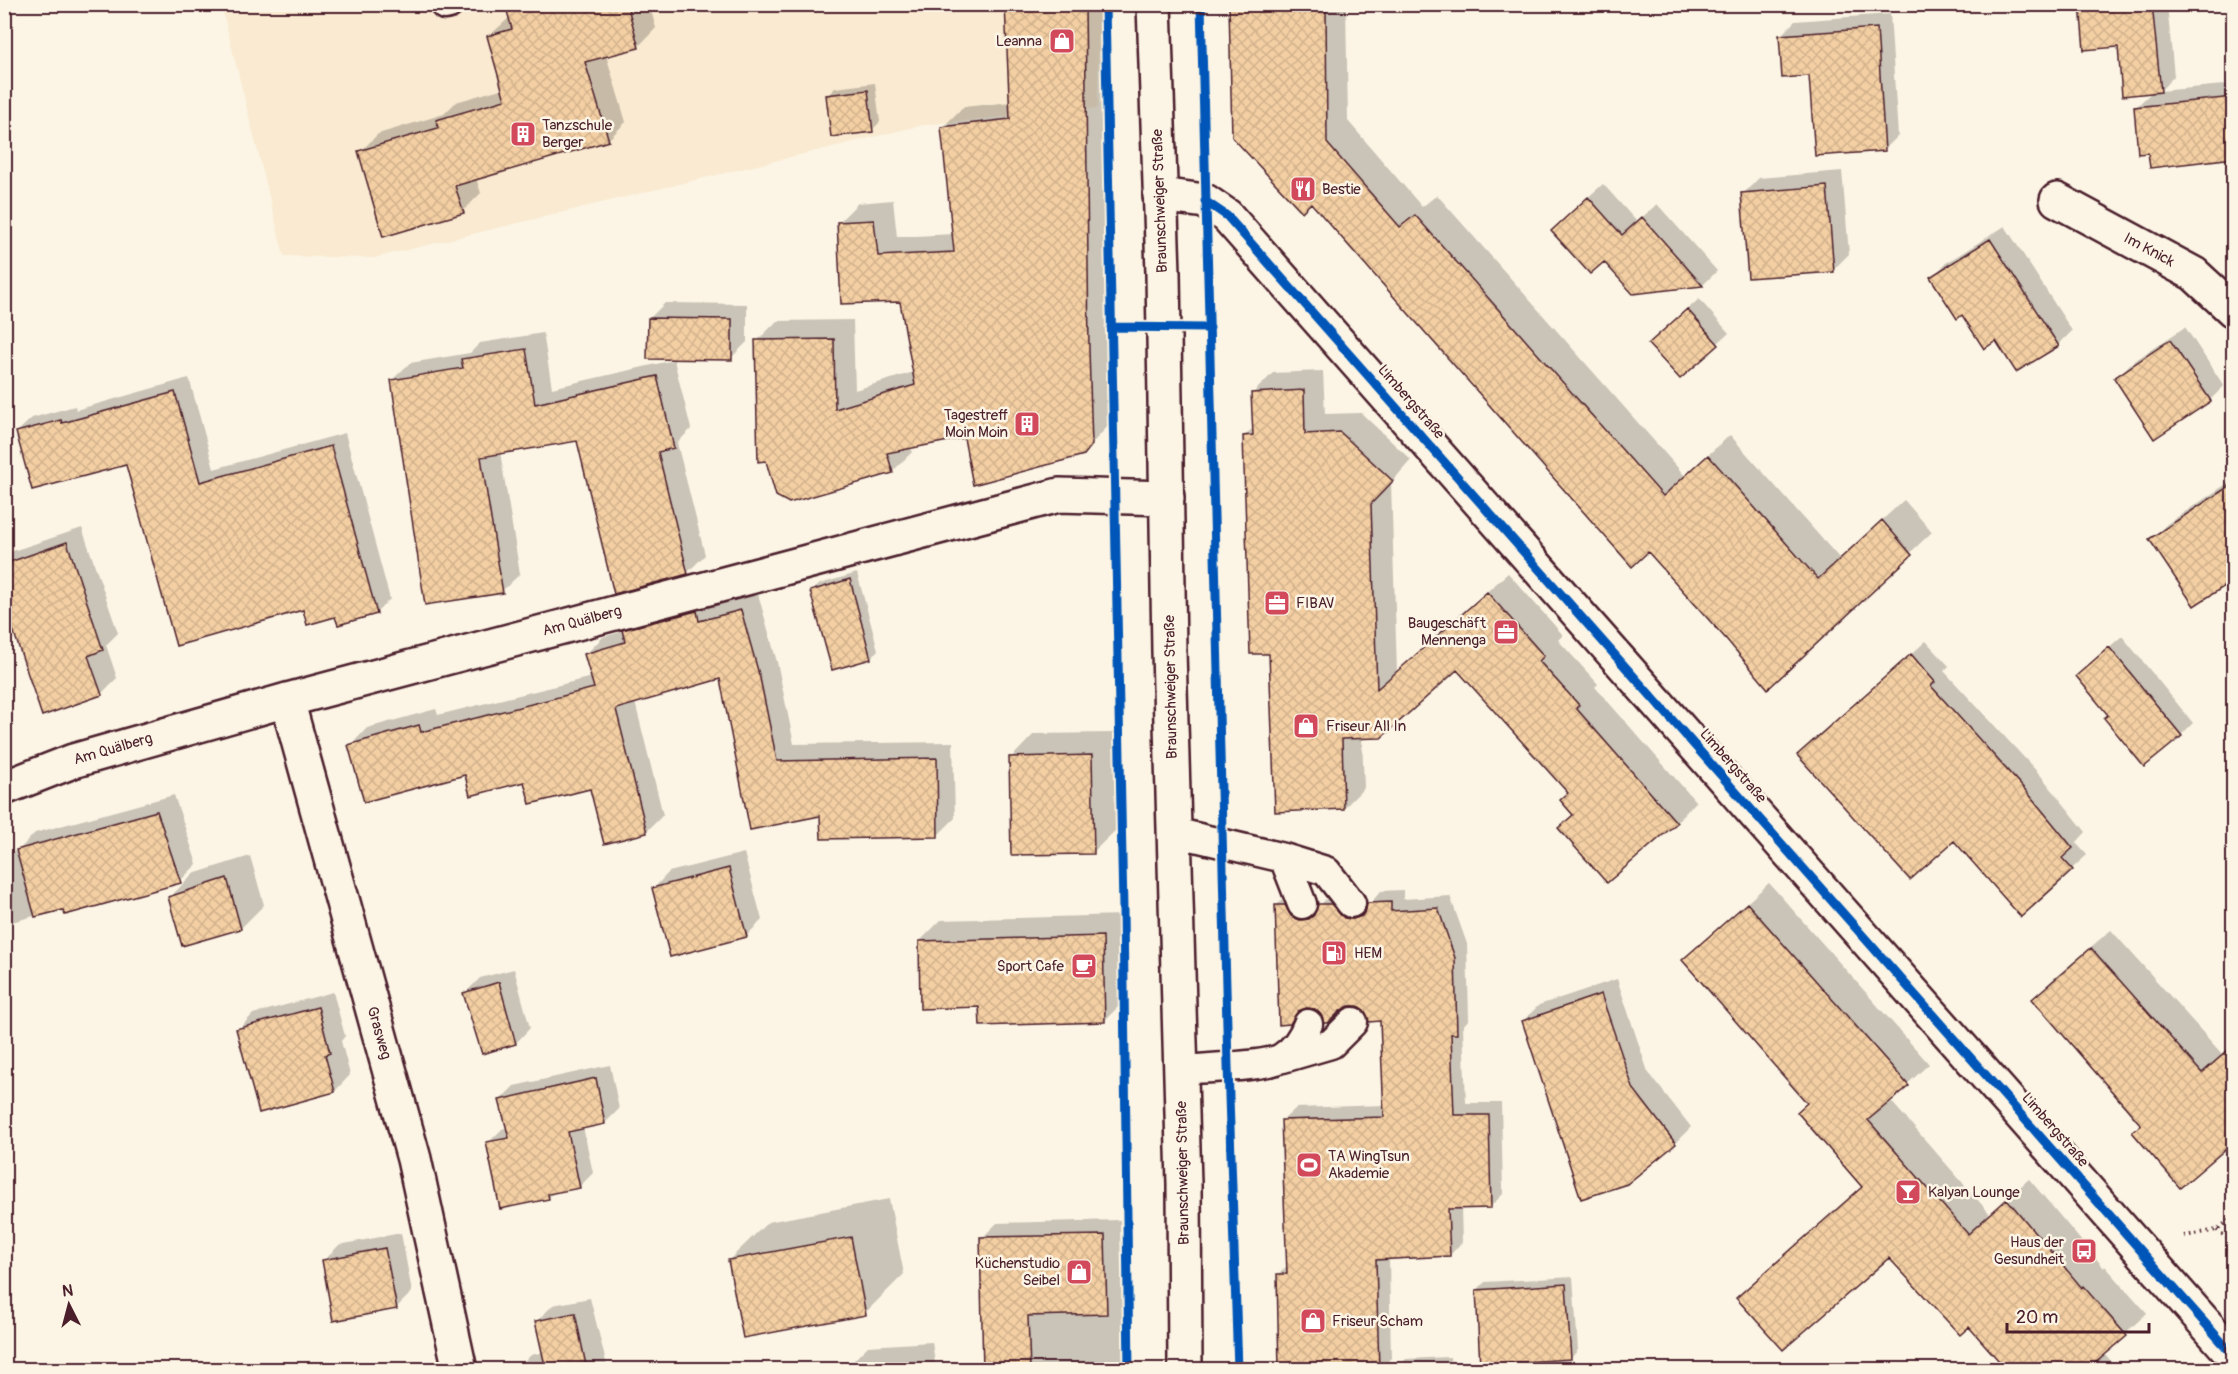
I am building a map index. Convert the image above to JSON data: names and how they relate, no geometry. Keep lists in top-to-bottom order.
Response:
{
  "streets": {
    "street": [
      "Braunschweiger Straße",
      "Im Knick",
      "Limbergstraße",
      "Am Quälberg",
      "Grasweg"
    ]
  },
  "crossings": [
    ["Braunschweiger Straße", "Limbergstraße"],
    ["Braunschweiger Straße", "Am Quälberg"],
    ["Am Quälberg", "Grasweg"]
  ],
  "places": {
    "shop": [
      "Leanna",
      "Friseur All In",
      "Küchenstudio Seibel",
      "Friseur Scham"
    ],
    "building": ["Tanzschule Berger", "Tagestreff Moin Moin"],
    "restaurant": ["Bestie"],
    "office": ["FIBAV", "Baugeschäft Mennenga"],
    "fuel station": ["HEM"],
    "cafe": ["Sport Cafe"],
    "sports": ["TA WingTsun Akademie"],
    "bar": ["Kalyan Lounge"],
    "bus stop": ["Haus der Gesundheit"]
  },
  "scale_bar": "20 m",
  "north": "top"
}
